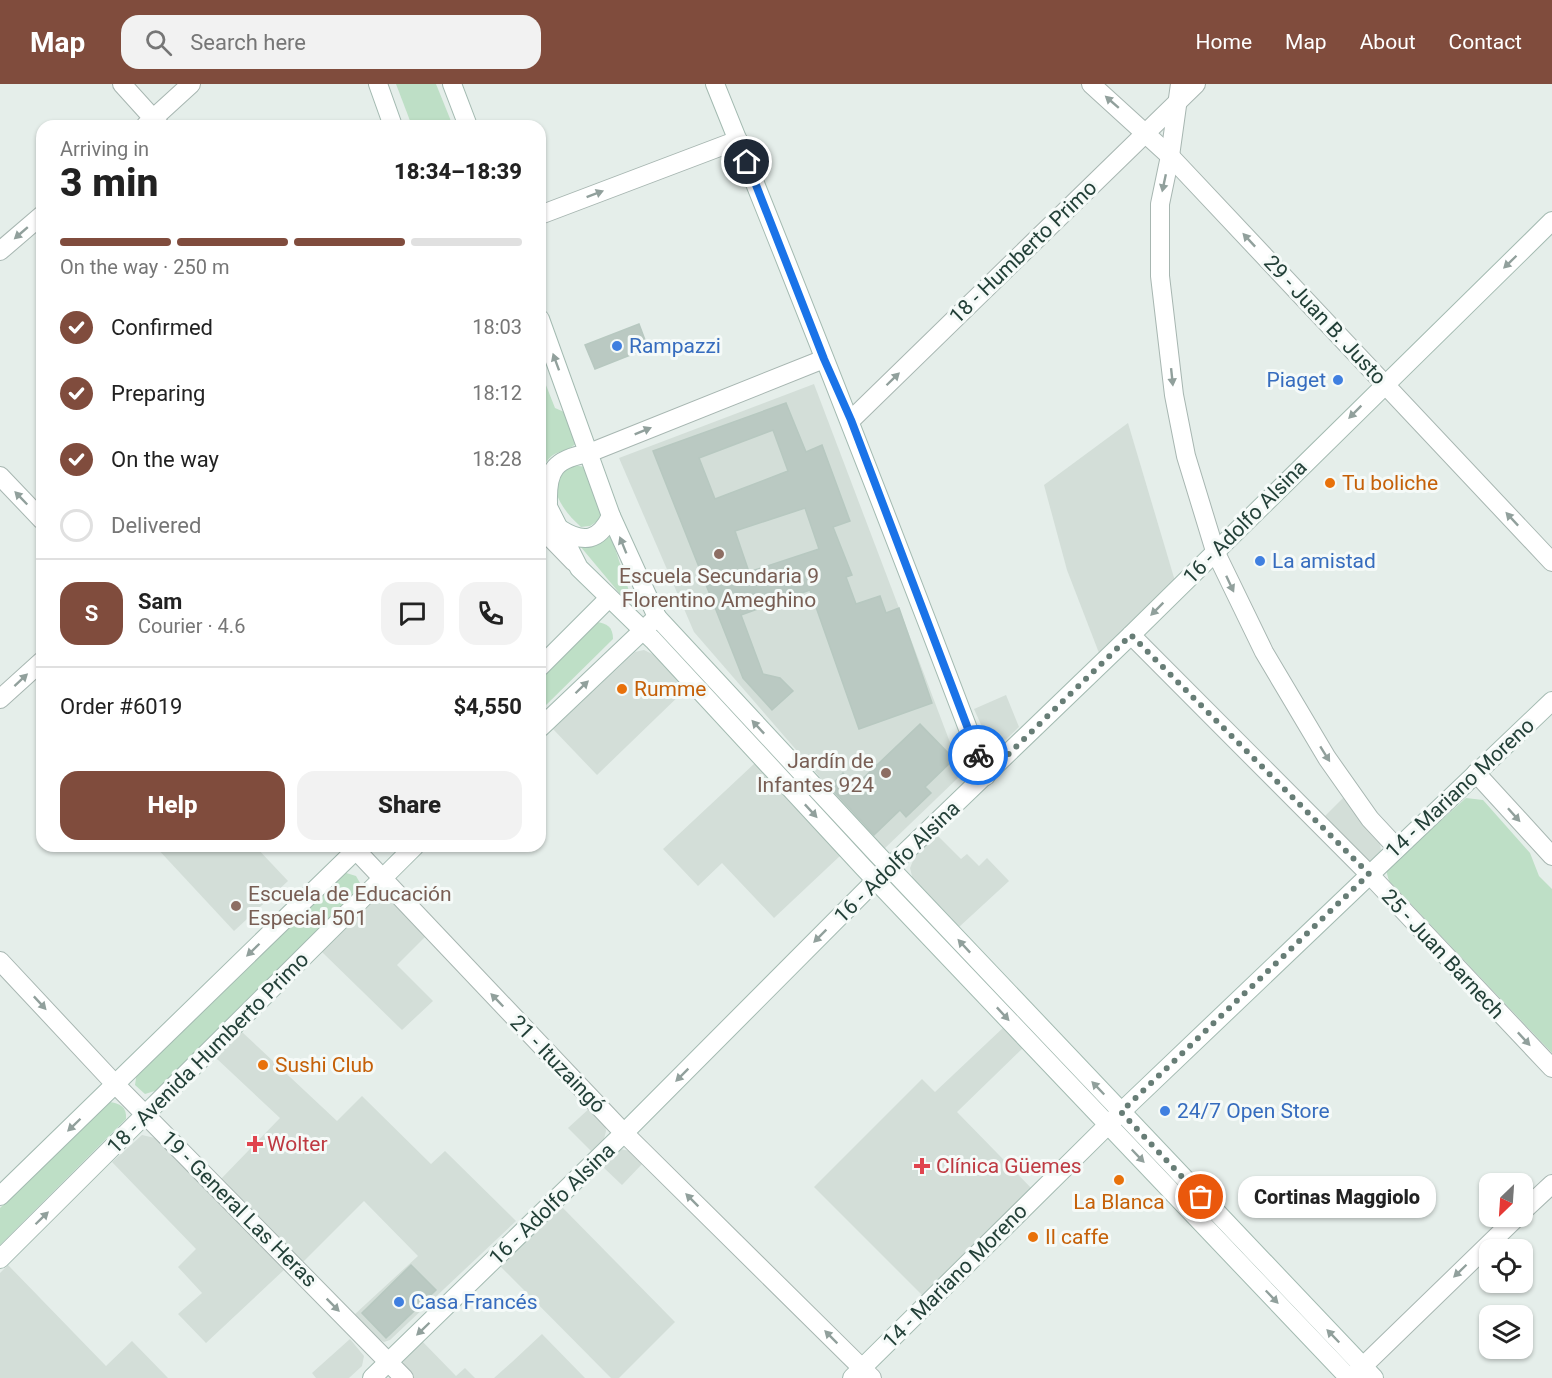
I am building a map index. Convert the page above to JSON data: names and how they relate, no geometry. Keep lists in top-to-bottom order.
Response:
{
  "streets": {
    "street": [
      "18 - Humberto Primo",
      "29 - Juan B. Justo",
      "16 - Adolfo Alsina",
      "14 - Mariano Moreno",
      "25 - Juan Barnech",
      "18 - Avenida Humberto Primo",
      "21 - Ituzaingó",
      "19 - General Las Heras"
    ]
  },
  "crossings": [
    ["18 - Humberto Primo", "29 - Juan B. Justo"],
    ["29 - Juan B. Justo", "16 - Adolfo Alsina"],
    ["16 - Adolfo Alsina", "25 - Juan Barnech"],
    ["16 - Adolfo Alsina", "21 - Ituzaingó"],
    ["16 - Adolfo Alsina", "19 - General Las Heras"],
    ["14 - Mariano Moreno", "25 - Juan Barnech"],
    ["14 - Mariano Moreno", "21 - Ituzaingó"],
    ["18 - Avenida Humberto Primo", "21 - Ituzaingó"],
    ["18 - Avenida Humberto Primo", "19 - General Las Heras"]
  ],
  "one_way": [
    "18 - Humberto Primo",
    "29 - Juan B. Justo",
    "16 - Adolfo Alsina",
    "21 - Ituzaingó",
    "19 - General Las Heras"
  ],
  "places": {
    "other": [
      "Rampazzi",
      "Piaget",
      "Tu boliche",
      "Escuela Secundaria 9 Florentino Ameghino",
      "La amistad",
      "Rumme",
      "Jardín de Infantes 924",
      "Escuela de Educación Especial 501",
      "Sushi Club",
      "24/7 Open Store",
      "La Blanca",
      "Cortinas Maggiolo",
      "Il caffe",
      "Casa Francés"
    ],
    "health": ["Wolter", "Clínica Güemes"]
  },
  "north": "bottom left",
  "page": {
    "header": "Map",
    "search": "Search here",
    "nav": [
      "Home",
      "Map",
      "About",
      "Contact"
    ],
    "heading": ["3 min", "Arriving in", "18:34–18:39"],
    "panel": [
      "Sam",
      "Courier · 4.6",
      "Order #6019",
      "$4,550"
    ],
    "bar": "On the way · 250 m",
    "list": [
      ["Confirmed", "18:03"],
      ["Preparing", "18:12"],
      ["On the way", "18:28"],
      "Delivered"
    ],
    "round": "S",
    "buttons": ["Help", "Share"],
    "bubble": "Cortinas Maggiolo"
  }
}
